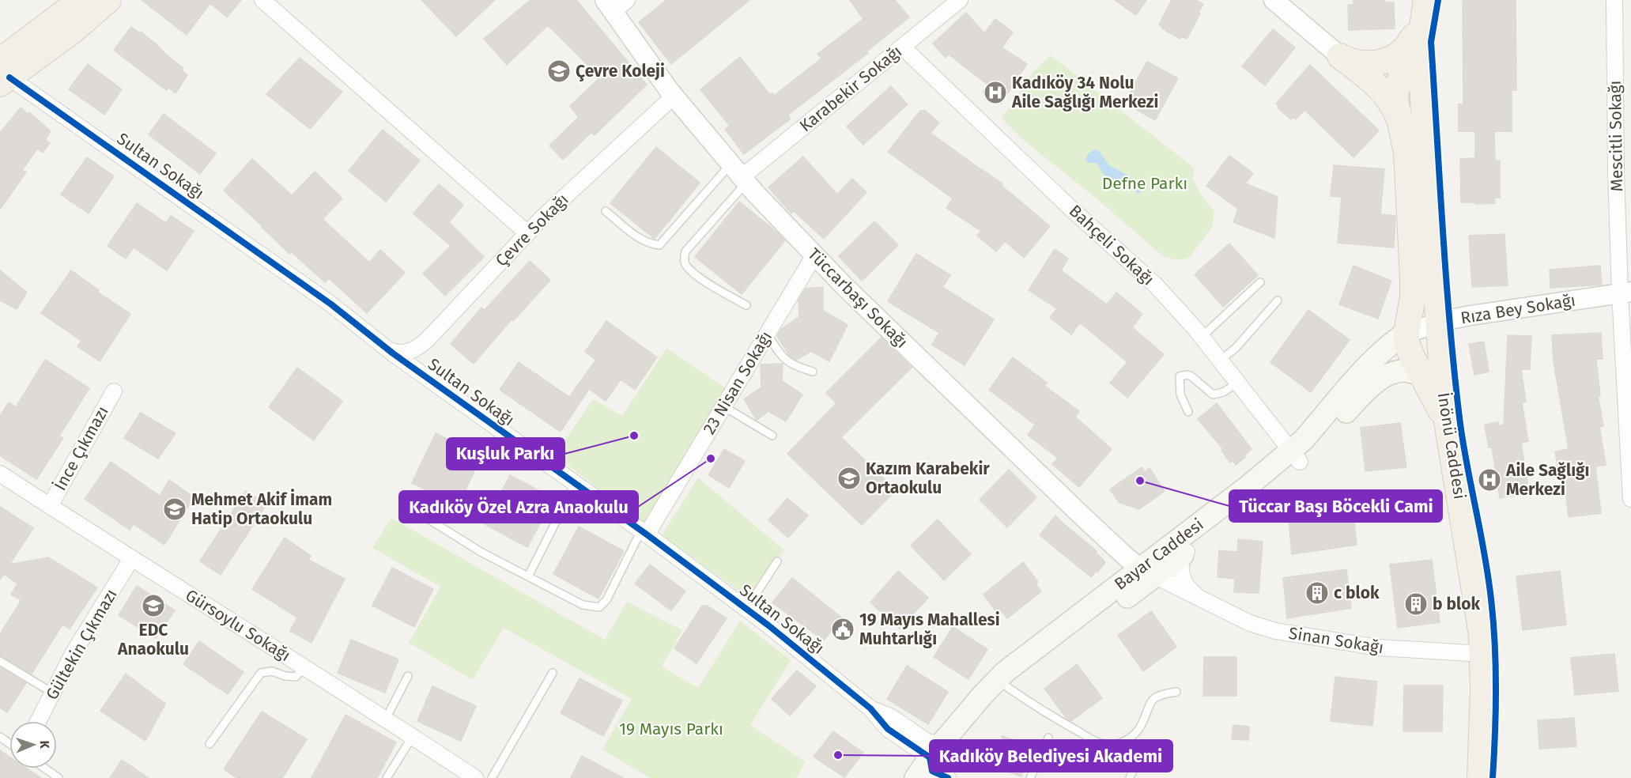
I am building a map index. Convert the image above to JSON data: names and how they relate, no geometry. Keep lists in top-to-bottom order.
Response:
{
  "streets": {
    "main road": ["İnönü Caddesi", "Bayar Caddesi"],
    "street": [
      "Karabekir Sokağı",
      "Mescitli Sokağı",
      "Sultan Sokağı",
      "Çevre Sokağı",
      "Bahçeli Sokağı",
      "Tüccarbaşı Sokağı",
      "Rıza Bey Sokağı",
      "23 Nisan Sokağı",
      "İnce Çıkmazı",
      "Gürsoylu Sokağı",
      "Sinan Sokağı",
      "Gültekin Çıkmazı"
    ]
  },
  "crossings": [
    ["Karabekir Sokağı", "Bahçeli Sokağı"],
    ["Karabekir Sokağı", "Tüccarbaşı Sokağı"],
    ["Mescitli Sokağı", "Rıza Bey Sokağı"],
    ["Sultan Sokağı", "Çevre Sokağı"],
    ["Sultan Sokağı", "23 Nisan Sokağı"],
    ["Sultan Sokağı", "Bayar Caddesi"],
    ["Çevre Sokağı", "Tüccarbaşı Sokağı"],
    ["Bahçeli Sokağı", "Bayar Caddesi"],
    ["Tüccarbaşı Sokağı", "23 Nisan Sokağı"],
    ["Tüccarbaşı Sokağı", "Bayar Caddesi"],
    ["Tüccarbaşı Sokağı", "Sinan Sokağı"],
    ["Rıza Bey Sokağı", "İnönü Caddesi"],
    ["Rıza Bey Sokağı", "Bayar Caddesi"],
    ["İnönü Caddesi", "Sinan Sokağı"],
    ["İnce Çıkmazı", "Gürsoylu Sokağı"],
    ["Bayar Caddesi", "Sinan Sokağı"],
    ["Gürsoylu Sokağı", "Gültekin Çıkmazı"]
  ],
  "parks": ["Defne Parkı", "19 Mayıs Parkı"],
  "places": {
    "school or university": [
      "Çevre Koleji",
      "Kazım Karabekir Ortaokulu",
      "Mehmet Akif İmam Hatip Ortaokulu",
      "EDC Anaokulu"
    ],
    "hospital": ["Kadıköy 34 Nolu Aile Sağlığı Merkezi", "Aile Sağlığı Merkezi"],
    "other": [
      "Kuşluk Parkı",
      "Kadıköy Özel Azra Anaokulu",
      "Tüccar Başı Böcekli Cami",
      "Kadıköy Belediyesi Akademi"
    ],
    "building": ["c blok", "b blok"],
    "public building": ["19 Mayıs Mahallesi Muhtarlığı"]
  },
  "north": "right"
}
